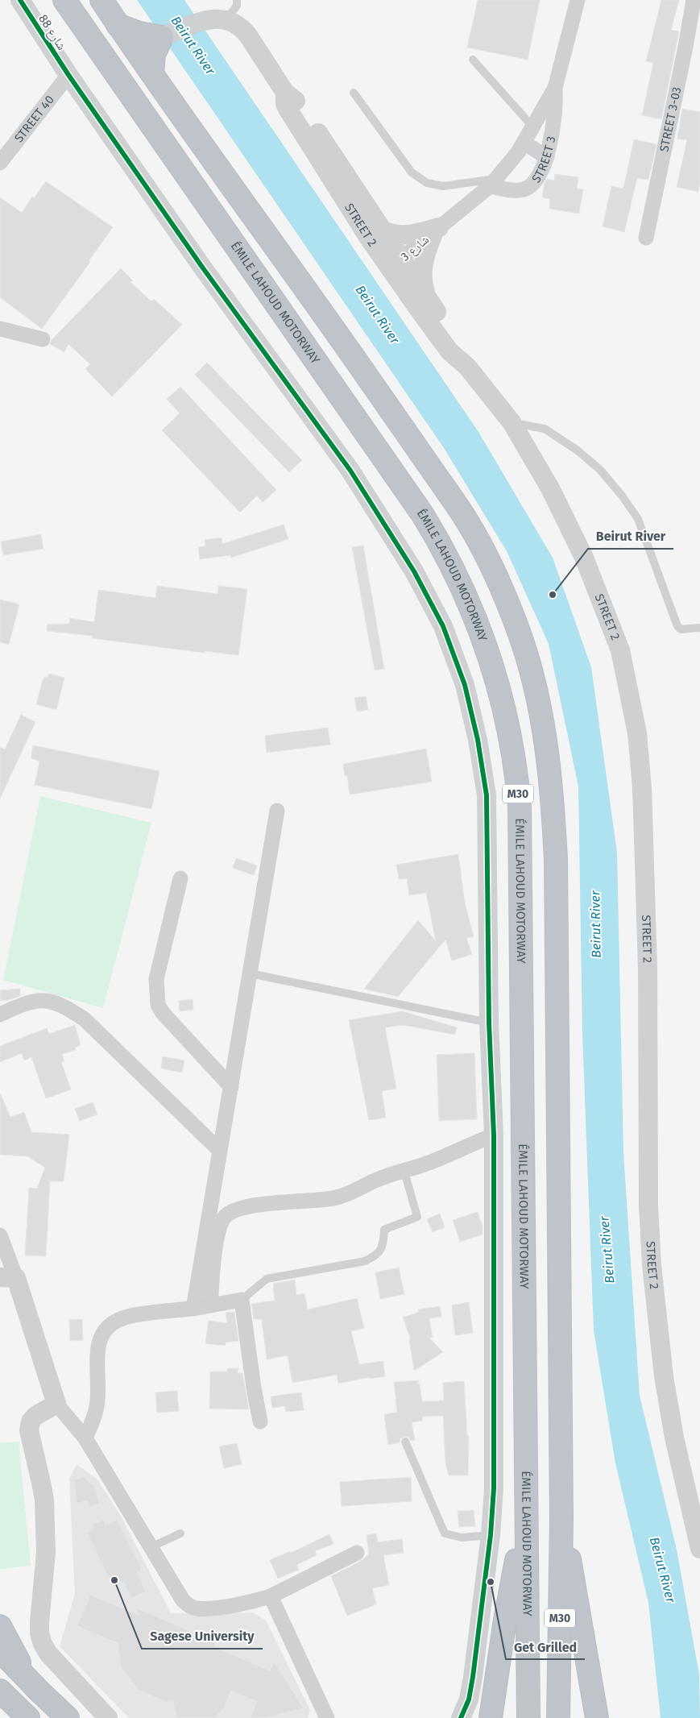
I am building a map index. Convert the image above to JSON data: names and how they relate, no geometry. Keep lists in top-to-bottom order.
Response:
{
  "streets": {
    "highway": ["ÉMILE LAHOUD MOTORWAY", "M30"],
    "street": [
      "شارع 88",
      "STREET 40",
      "STREET 3-03",
      "STREET 3",
      "STREET 2",
      "شارع 3"
    ]
  },
  "crossings": [
    ["شارع 88", "STREET 40"],
    ["STREET 3", "شارع 3"],
    ["STREET 2", "شارع 3"]
  ],
  "water": ["Beirut River"],
  "places": ["Beirut River", "Sagese University", "Get Grilled"]
}
